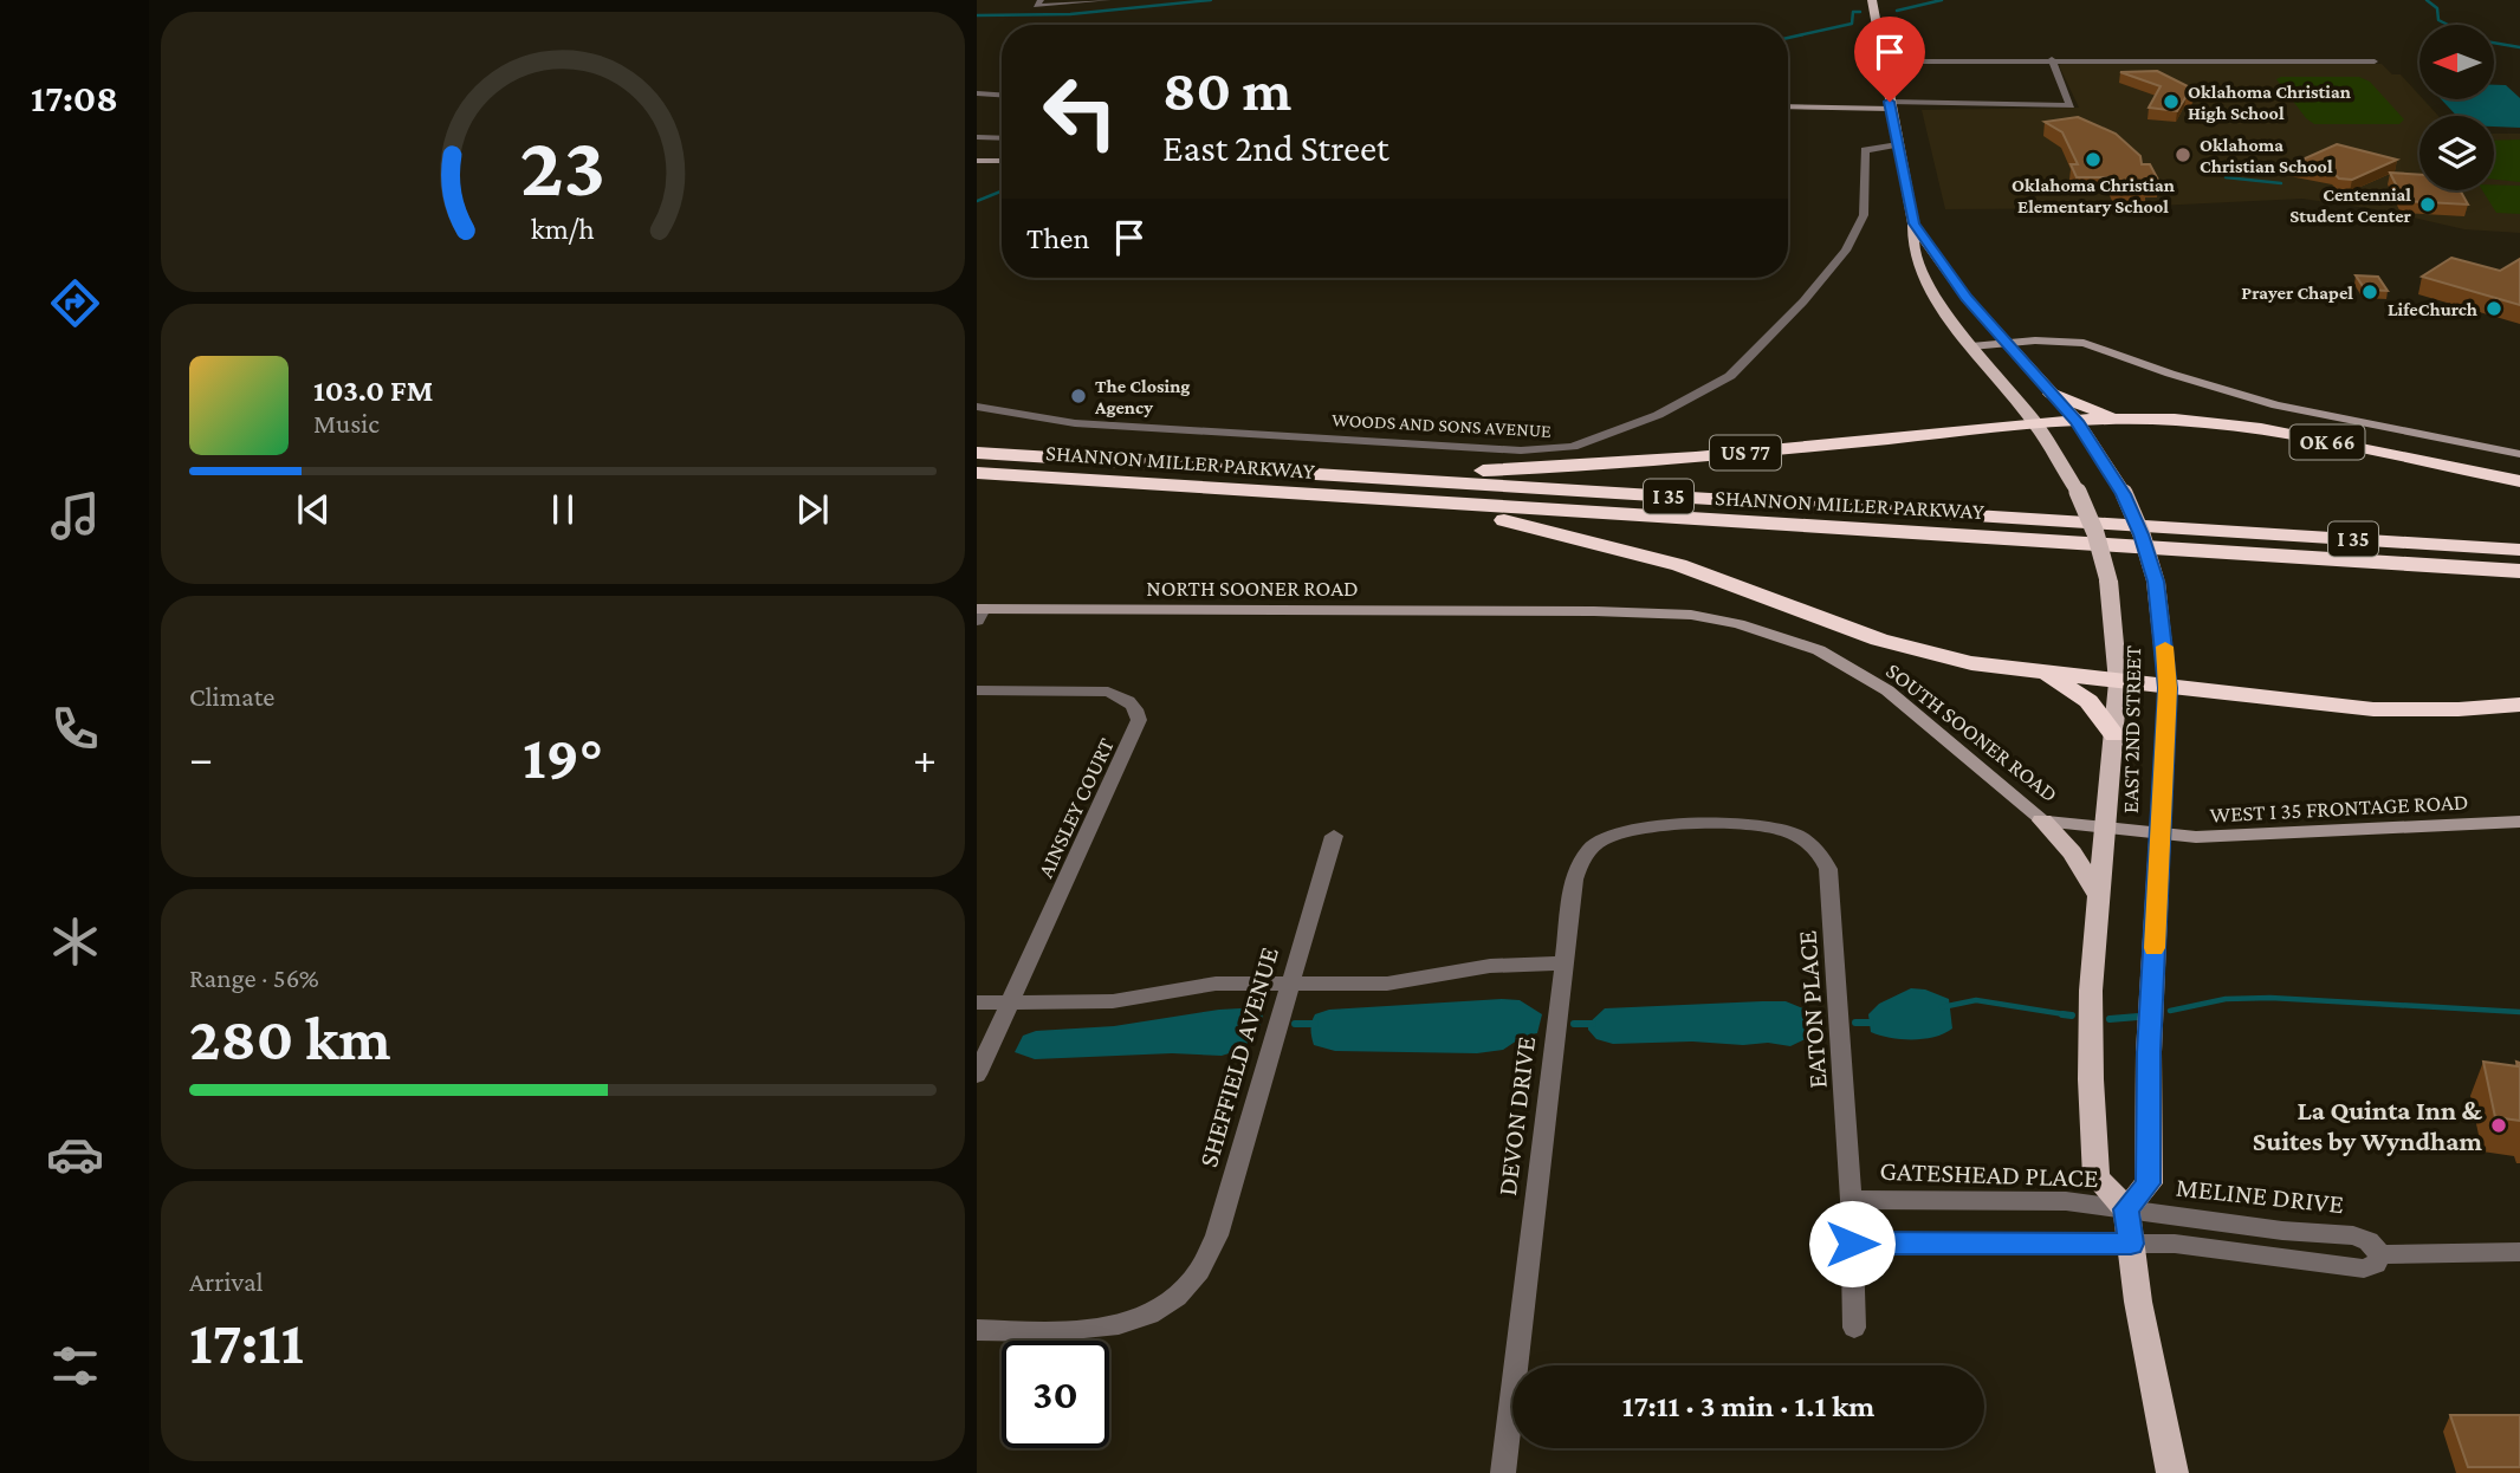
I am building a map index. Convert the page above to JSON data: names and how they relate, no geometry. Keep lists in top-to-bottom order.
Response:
{
  "streets": {
    "highway": [
      "OK 66",
      "US 77",
      "SHANNON MILLER PARKWAY",
      "I 35"
    ],
    "main road": ["EAST 2ND STREET"],
    "street": [
      "WOODS AND SONS AVENUE",
      "NORTH SOONER ROAD",
      "SOUTH SOONER ROAD",
      "AINSLEY COURT",
      "WEST I 35 FRONTAGE ROAD",
      "EATON PLACE",
      "SHEFFIELD AVENUE",
      "DEVON DRIVE",
      "GATESHEAD PLACE",
      "MELINE DRIVE"
    ]
  },
  "crossings": [
    ["WOODS AND SONS AVENUE", "EAST 2ND STREET"],
    ["OK 66", "EAST 2ND STREET"],
    ["US 77", "SHANNON MILLER PARKWAY"],
    ["US 77", "EAST 2ND STREET"],
    ["NORTH SOONER ROAD", "SOUTH SOONER ROAD"],
    ["EAST 2ND STREET", "SOUTH SOONER ROAD"],
    ["EAST 2ND STREET", "WEST I 35 FRONTAGE ROAD"],
    ["EAST 2ND STREET", "GATESHEAD PLACE"],
    ["EAST 2ND STREET", "MELINE DRIVE"],
    ["SOUTH SOONER ROAD", "WEST I 35 FRONTAGE ROAD"],
    ["EATON PLACE", "DEVON DRIVE"],
    ["EATON PLACE", "GATESHEAD PLACE"],
    ["GATESHEAD PLACE", "MELINE DRIVE"]
  ],
  "places": [
    "Oklahoma Christian High School",
    "Oklahoma Christian School",
    "Oklahoma Christian Elementary School",
    "Centennial Student Center",
    "Prayer Chapel",
    "LifeChurch",
    "The Closing Agency",
    "La Quinta Inn & Suites by Wyndham"
  ],
  "north": "left",
  "page": {
    "tabs": "17:08",
    "turn": ["80 m", "East 2nd Street"],
    "then": "Then",
    "song": ["103.0 FM", "Music"],
    "tile": [
      "Climate",
      ["Range · 56%", "280 km"],
      ["Arrival", "17:11"]
    ],
    "heat": ["−", "19°", "+"],
    "limit": "30",
    "trip": "17:11 · 3 min · 1.1 km",
    "gauge": ["23", "km/h"]
  }
}
